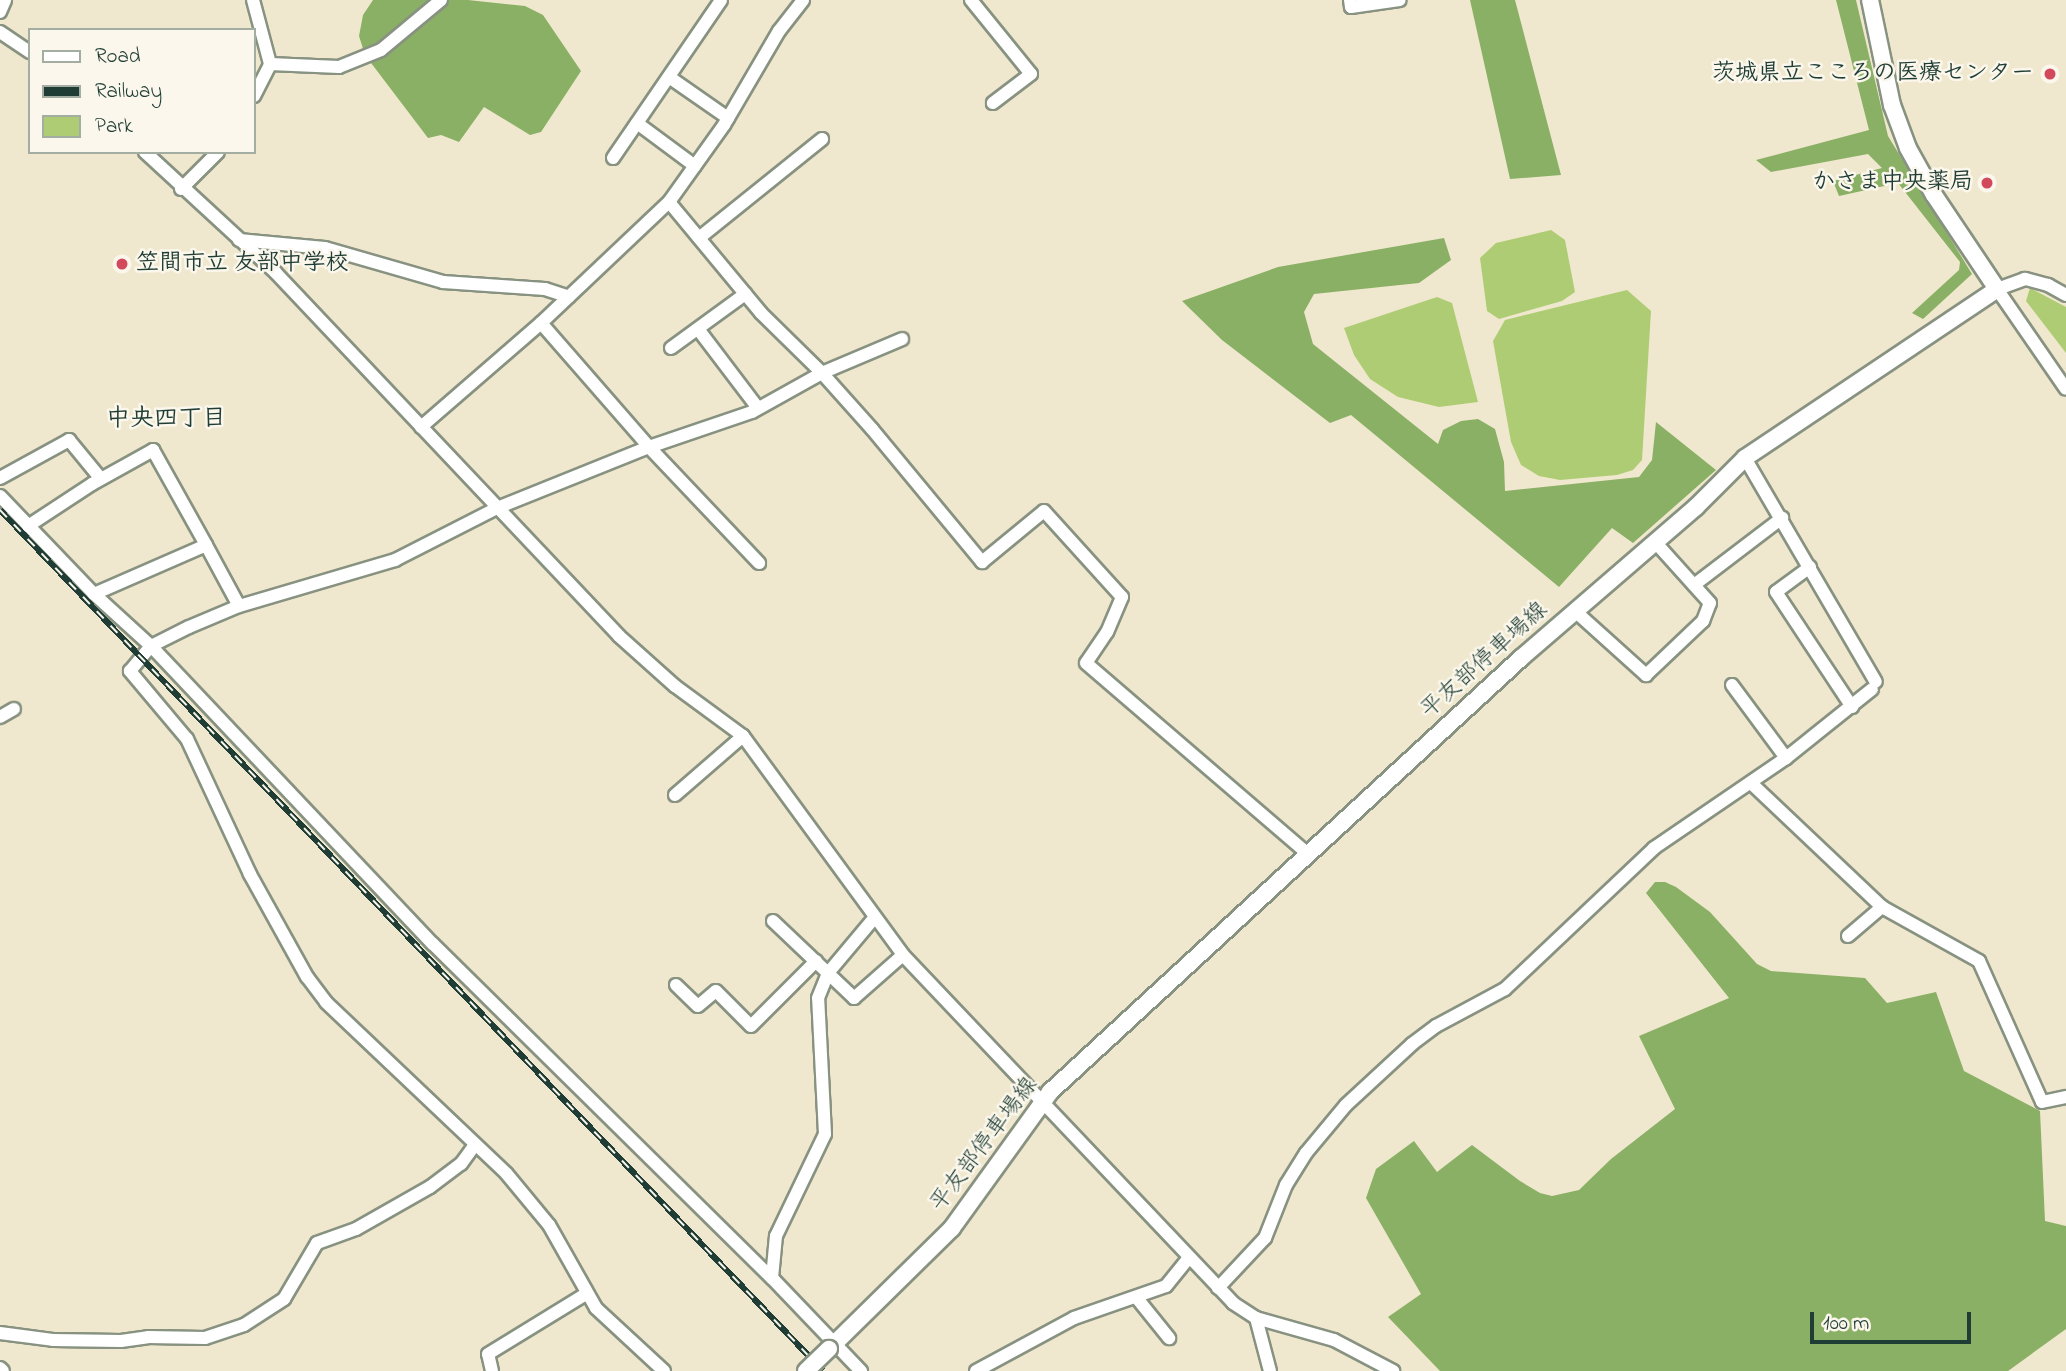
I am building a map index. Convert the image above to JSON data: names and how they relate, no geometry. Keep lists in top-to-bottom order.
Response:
{
  "streets": {
    "main road": ["平友部停車場線"]
  },
  "districts": ["中央四丁目"],
  "places": ["茨城県立こころの医療センター", "かさま中央薬局", "笠間市立 友部中学校"],
  "legend": ["Road", "Railway", "Park"],
  "scale_bar": "100 m"
}
